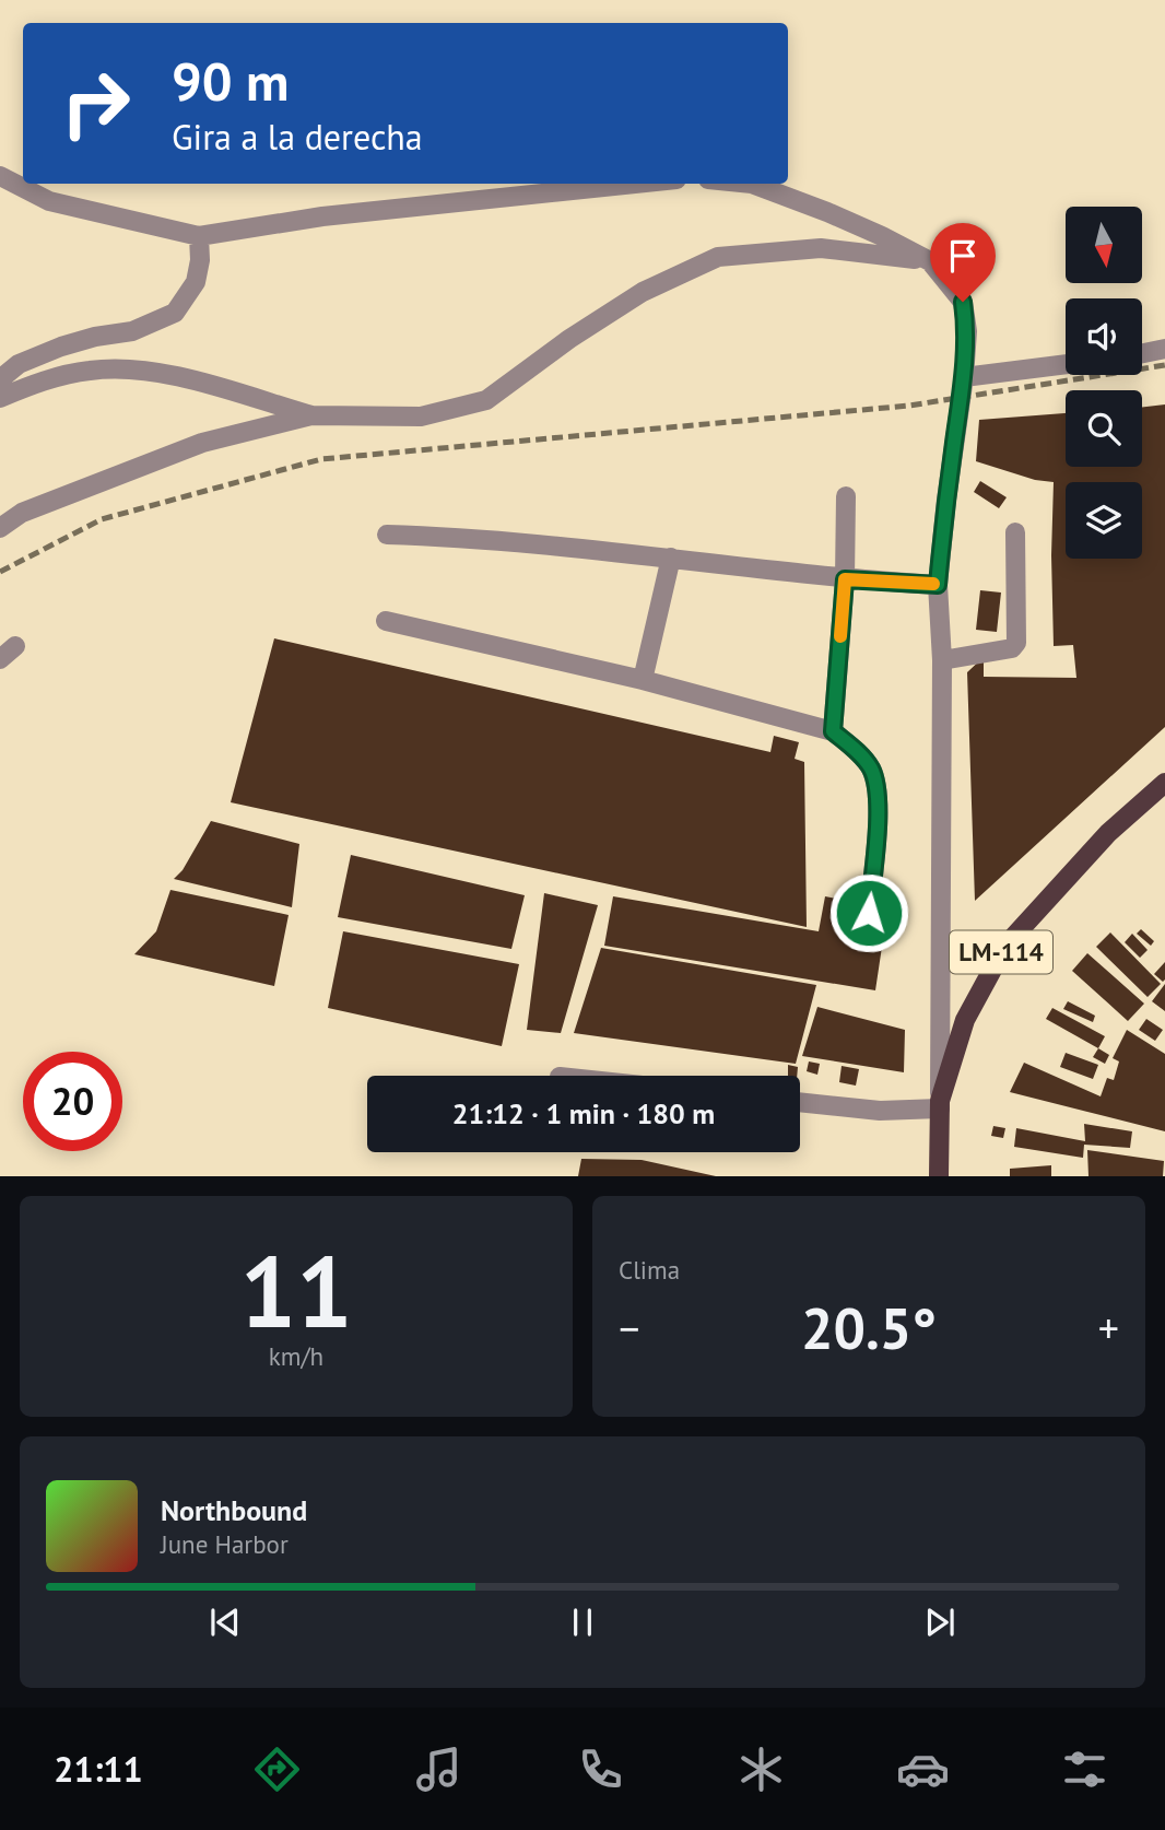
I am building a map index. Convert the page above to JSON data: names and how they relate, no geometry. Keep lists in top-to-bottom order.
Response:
{
  "streets": {
    "main road": ["LM-114"]
  },
  "north": "bottom",
  "page": {
    "turn": ["90 m", "Gira a la derecha"],
    "limit": "20",
    "trip": "21:12 · 1 min · 180 m",
    "tile": [
      ["11", "km/h"],
      "Clima"
    ],
    "heat": ["−", "20.5°", "+"],
    "song": ["Northbound", "June Harbor"],
    "tabs": "21:11"
  }
}
